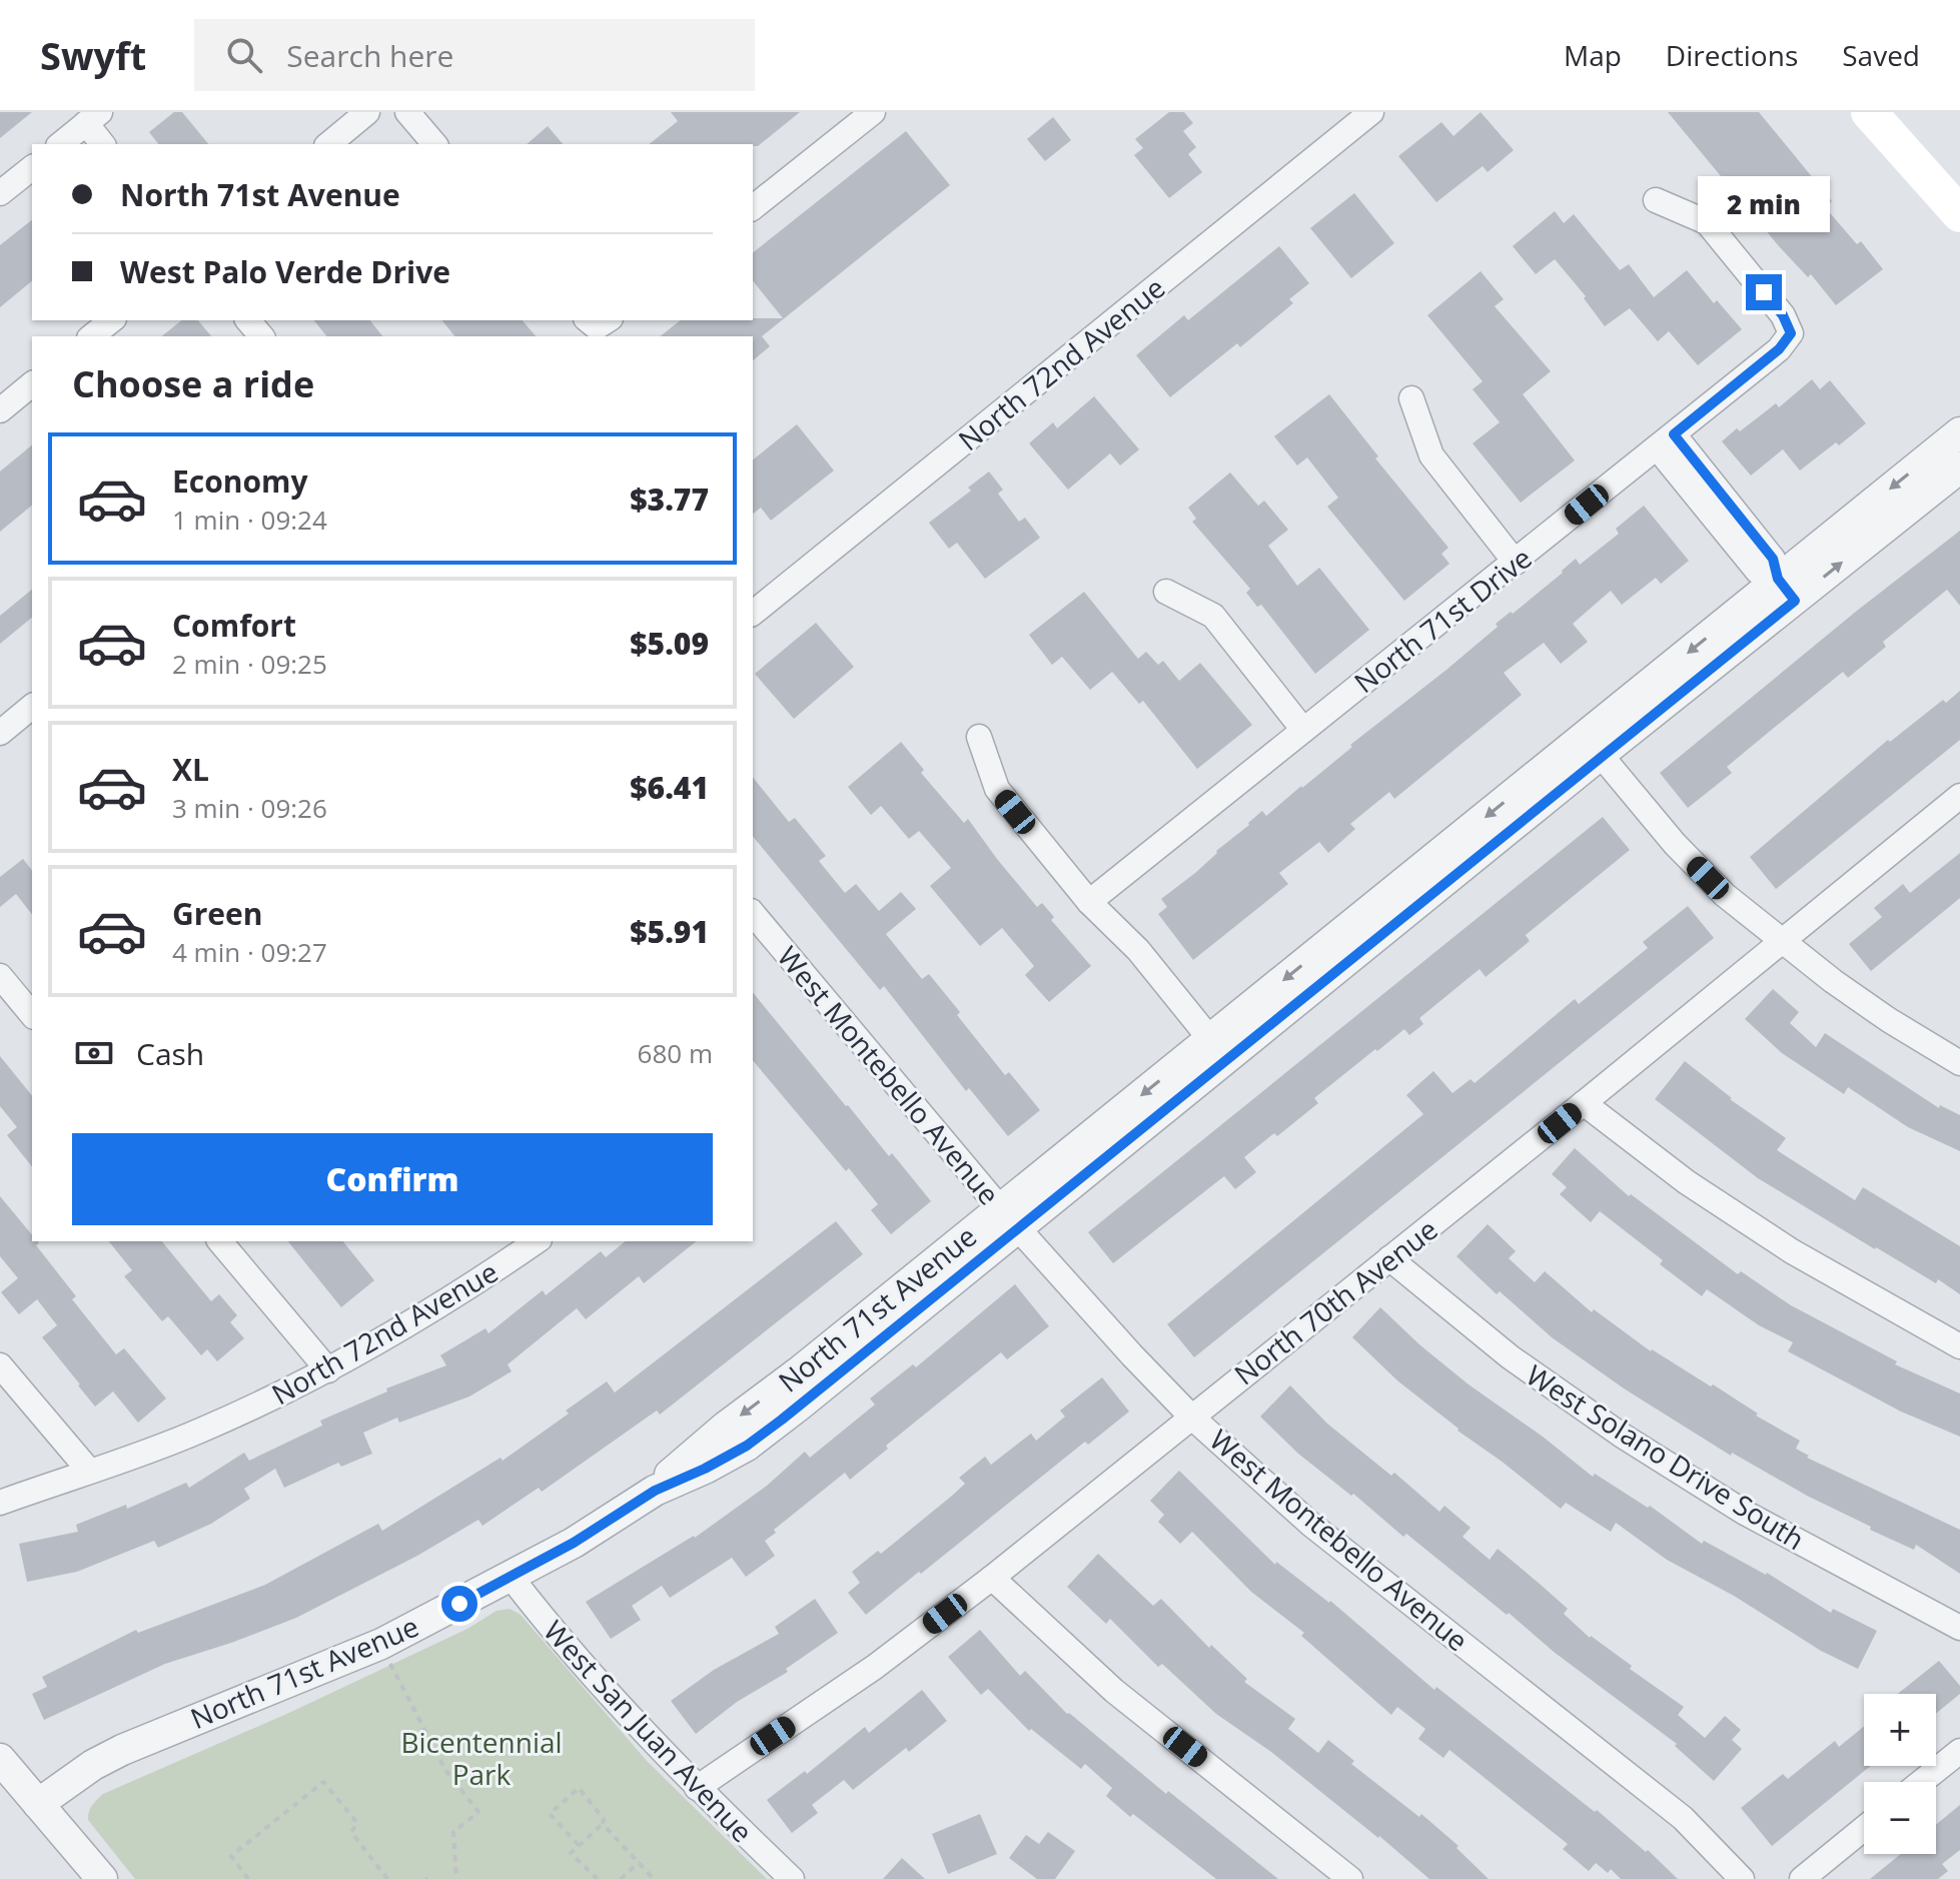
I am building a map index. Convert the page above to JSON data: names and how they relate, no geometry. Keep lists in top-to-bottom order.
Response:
{
  "streets": {
    "street": [
      "North 72nd Avenue",
      "North 71st Drive",
      "West Montebello Avenue",
      "North 70th Avenue",
      "North 71st Avenue",
      "West Solano Drive South",
      "West San Juan Avenue"
    ]
  },
  "crossings": [
    ["West Montebello Avenue", "North 70th Avenue"],
    ["West Montebello Avenue", "North 71st Avenue"],
    ["North 70th Avenue", "West Solano Drive South"],
    ["North 70th Avenue", "West San Juan Avenue"],
    ["North 71st Avenue", "West San Juan Avenue"]
  ],
  "parks": ["Bicentennial Park"],
  "page": {
    "header": "Swyft",
    "search": "Search here",
    "nav": ["Map", "Directions", "Saved"],
    "banner": ["North 71st Avenue", "West Palo Verde Drive"],
    "bubble": "2 min",
    "heading": "Choose a ride",
    "list": [
      {
        "name": "Economy",
        "note": "1 min · 09:24",
        "value": "$3.77"
      },
      {
        "name": "Comfort",
        "note": "2 min · 09:25",
        "value": "$5.09"
      },
      {
        "name": "XL",
        "note": "3 min · 09:26",
        "value": "$6.41"
      },
      {
        "name": "Green",
        "note": "4 min · 09:27",
        "value": "$5.91"
      }
    ],
    "pay": ["Cash", "680 m"],
    "buttons": "Confirm",
    "map_buttons": ["+", "−"]
  }
}
